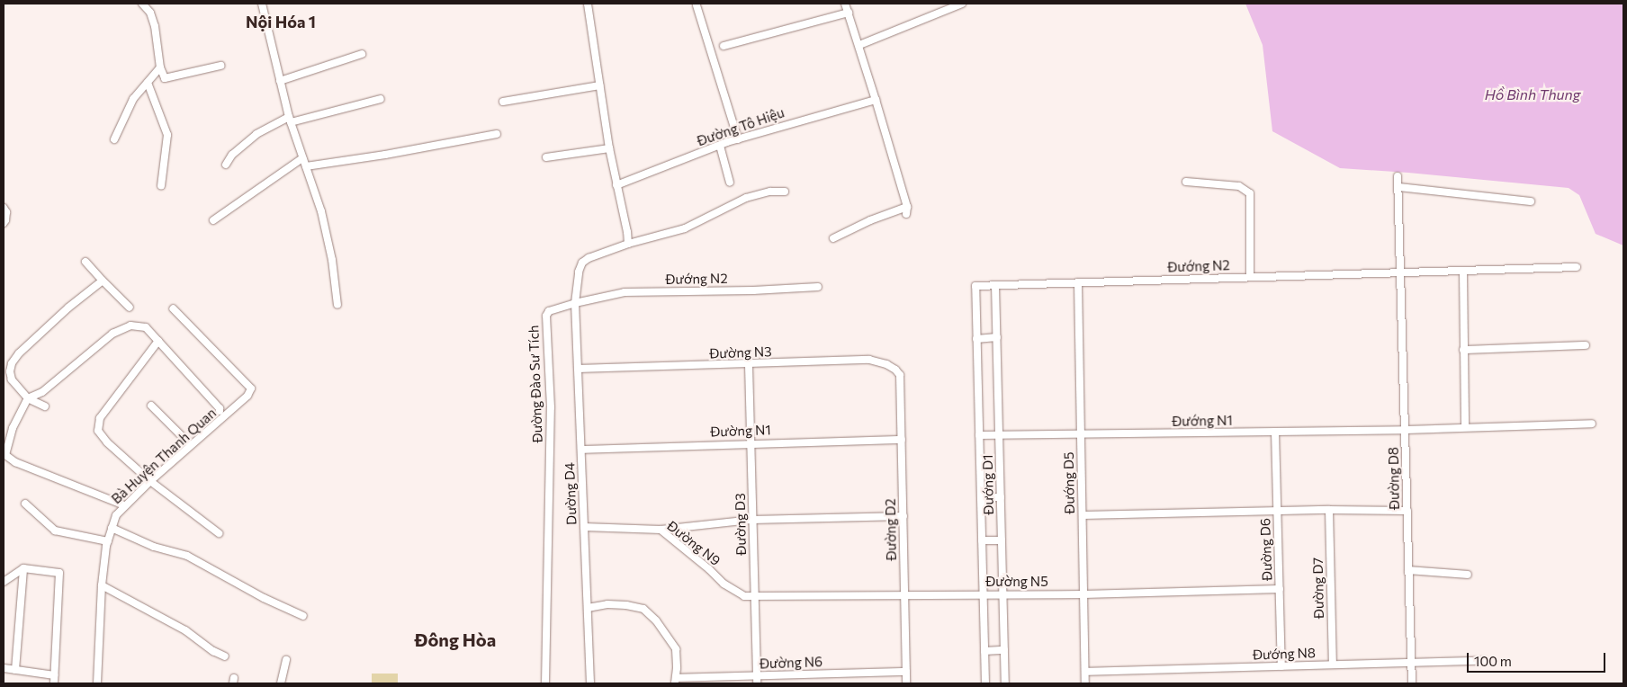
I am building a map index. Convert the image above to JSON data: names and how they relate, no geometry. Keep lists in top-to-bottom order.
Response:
{
  "streets": {
    "street": [
      "Đường Tô Hiệu",
      "Đướng N2",
      "Đường N3",
      "Đường Đào Sư Tích",
      "Đướng N1",
      "Đường N1",
      "Bà Huyện Thanh Quan",
      "Đường D8",
      "Đướng D5",
      "Đướng D1",
      "Dường D4",
      "Đường D3",
      "Đường D2",
      "Đường N9",
      "Đường D6",
      "Đường N5",
      "Đường D7",
      "Đướng N8",
      "Đường N6"
    ]
  },
  "crossings": [
    ["Đướng N2", "Đường Đào Sư Tích"],
    ["Đướng N2", "Đường D8"],
    ["Đướng N2", "Đướng D5"],
    ["Đướng N2", "Đướng D1"],
    ["Đướng N2", "Dường D4"],
    ["Đường N3", "Dường D4"],
    ["Đường N3", "Đường D3"],
    ["Đường N3", "Đường D2"],
    ["Đường Đào Sư Tích", "Dường D4"],
    ["Đướng N1", "Đường D8"],
    ["Đướng N1", "Đướng D5"],
    ["Đướng N1", "Đướng D1"],
    ["Đướng N1", "Đường D6"],
    ["Đường N1", "Dường D4"],
    ["Đường N1", "Đường D3"],
    ["Đường N1", "Đường D2"],
    ["Đường D8", "Đướng N8"],
    ["Đướng D5", "Đường N5"],
    ["Đướng D5", "Đướng N8"],
    ["Đướng D1", "Đường N5"],
    ["Dường D4", "Đường N9"],
    ["Đường D3", "Đường N9"],
    ["Đường D3", "Đường N5"],
    ["Đường D3", "Đường N6"],
    ["Đường D2", "Đường N5"],
    ["Đường D2", "Đường N6"],
    ["Đường N9", "Đường N5"],
    ["Đường D6", "Đường N5"],
    ["Đường D6", "Đướng N8"],
    ["Đường D7", "Đướng N8"]
  ],
  "districts": ["Nội Hóa 1", "Đông Hòa"],
  "water": ["Hồ Bình Thung"],
  "scale_bar": "100 m"
}
